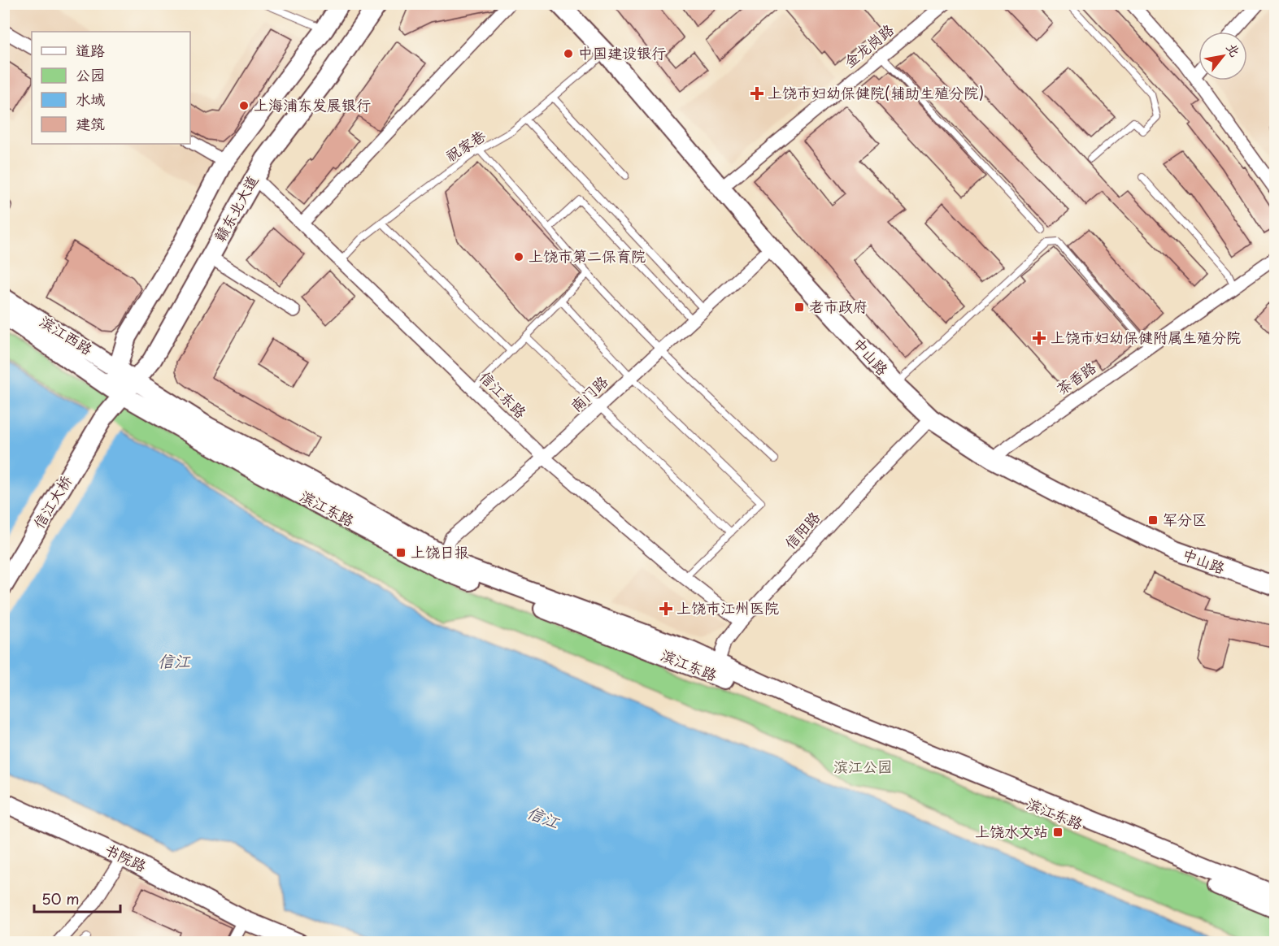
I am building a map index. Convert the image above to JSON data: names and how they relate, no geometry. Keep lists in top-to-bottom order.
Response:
{
  "streets": {
    "main road": [
      "赣东北大道",
      "滨江西路",
      "中山路",
      "信江大桥",
      "滨江东路",
      "书院路"
    ],
    "street": [
      "金龙岗路",
      "茶香路",
      "南门路",
      "信江东路",
      "信阳路"
    ],
    "lane": ["祝家巷"]
  },
  "crossings": [
    ["金龙岗路", "中山路"],
    ["祝家巷", "中山路"],
    ["祝家巷", "信江东路"],
    ["赣东北大道", "滨江西路"],
    ["赣东北大道", "信江东路"],
    ["赣东北大道", "信江大桥"],
    ["赣东北大道", "滨江东路"],
    ["滨江西路", "滨江东路"],
    ["中山路", "茶香路"],
    ["中山路", "南门路"],
    ["中山路", "信阳路"],
    ["南门路", "信江东路"],
    ["南门路", "滨江东路"],
    ["信江东路", "信阳路"],
    ["滨江东路", "信阳路"]
  ],
  "water": ["信江"],
  "parks": ["滨江公园"],
  "places": {
    "other": ["中国建设银行", "上海浦东发展银行", "上饶市第二保育院"],
    "health": ["上饶市妇幼保健院(辅助生殖分院)", "上饶市妇幼保健附属生殖分院", "上饶市江州医院"],
    "transit": [
      "老市政府",
      "军分区",
      "上饶日报",
      "上饶水文站"
    ]
  },
  "legend": [
    "道路",
    "公园",
    "水域",
    "建筑"
  ],
  "scale_bar": "50 m",
  "north": "top right"
}
